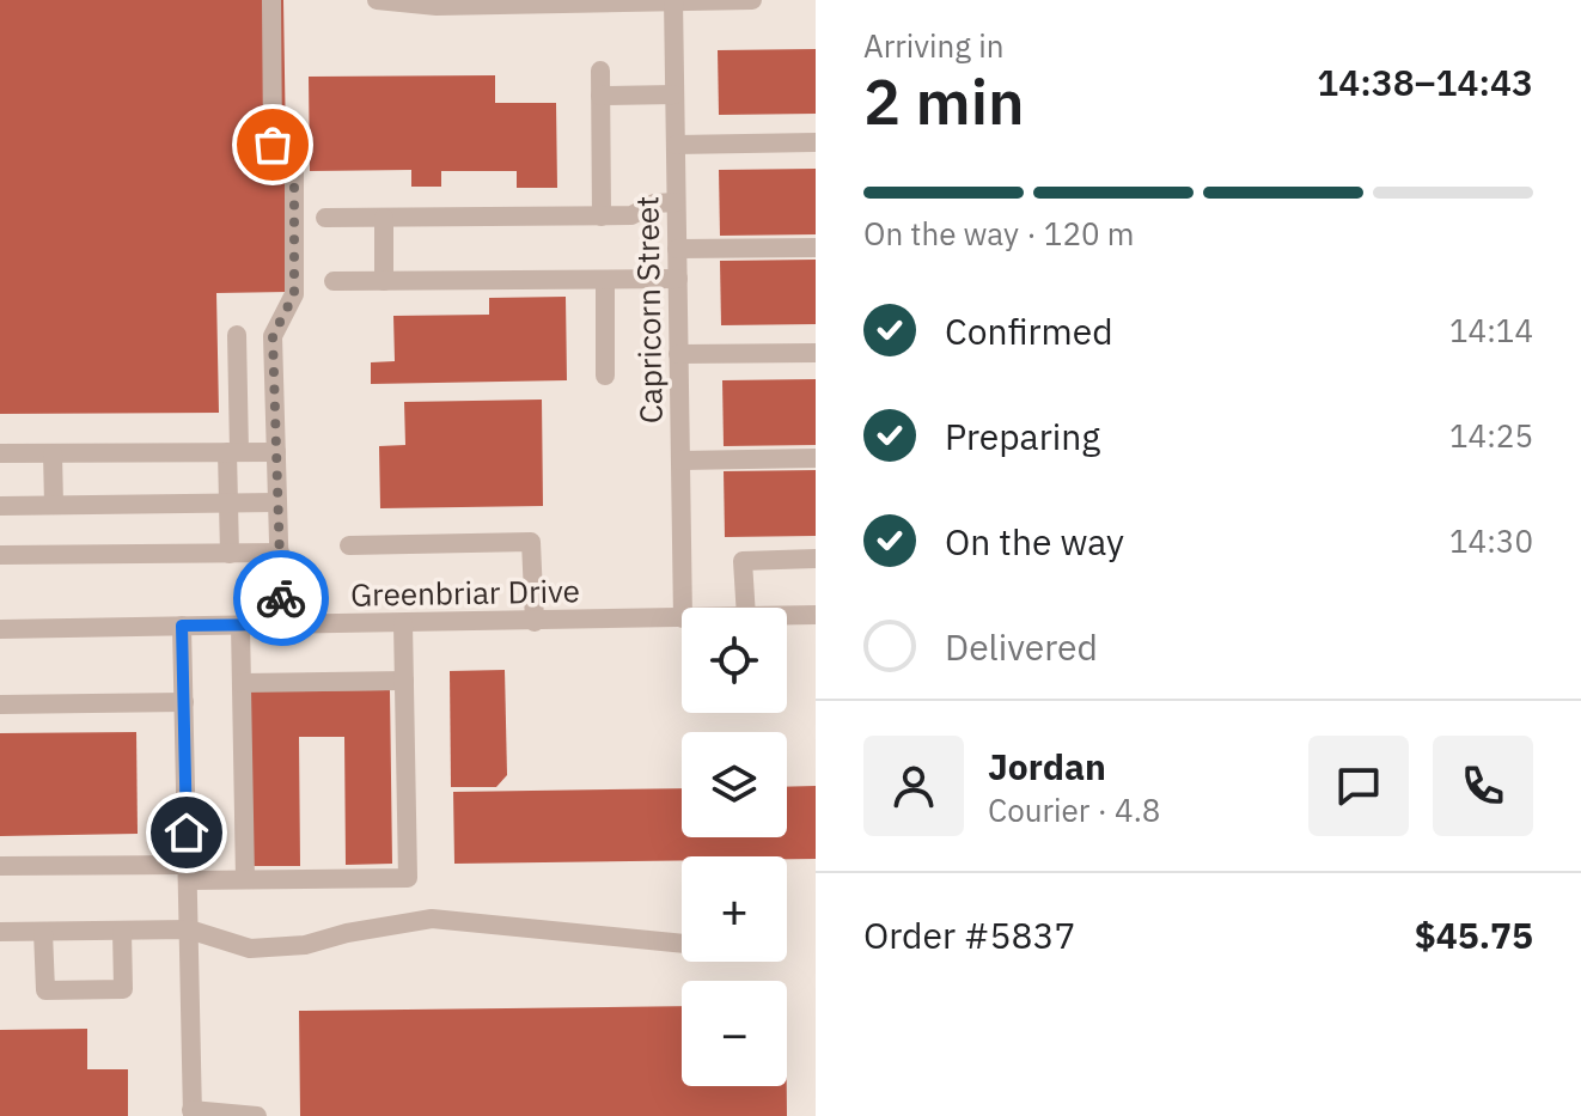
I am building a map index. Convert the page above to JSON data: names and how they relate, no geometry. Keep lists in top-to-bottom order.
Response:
{
  "streets": {
    "street": ["Capricorn Street", "Greenbriar Drive"]
  },
  "page": {
    "heading": ["2 min", "Arriving in", "14:38–14:43"],
    "panel": [
      "Jordan",
      "Courier · 4.8",
      "Order #5837",
      "$45.75"
    ],
    "bar": "On the way · 120 m",
    "list": [
      ["Confirmed", "14:14"],
      ["Preparing", "14:25"],
      ["On the way", "14:30"],
      "Delivered"
    ],
    "map_buttons": ["+", "−"]
  }
}
